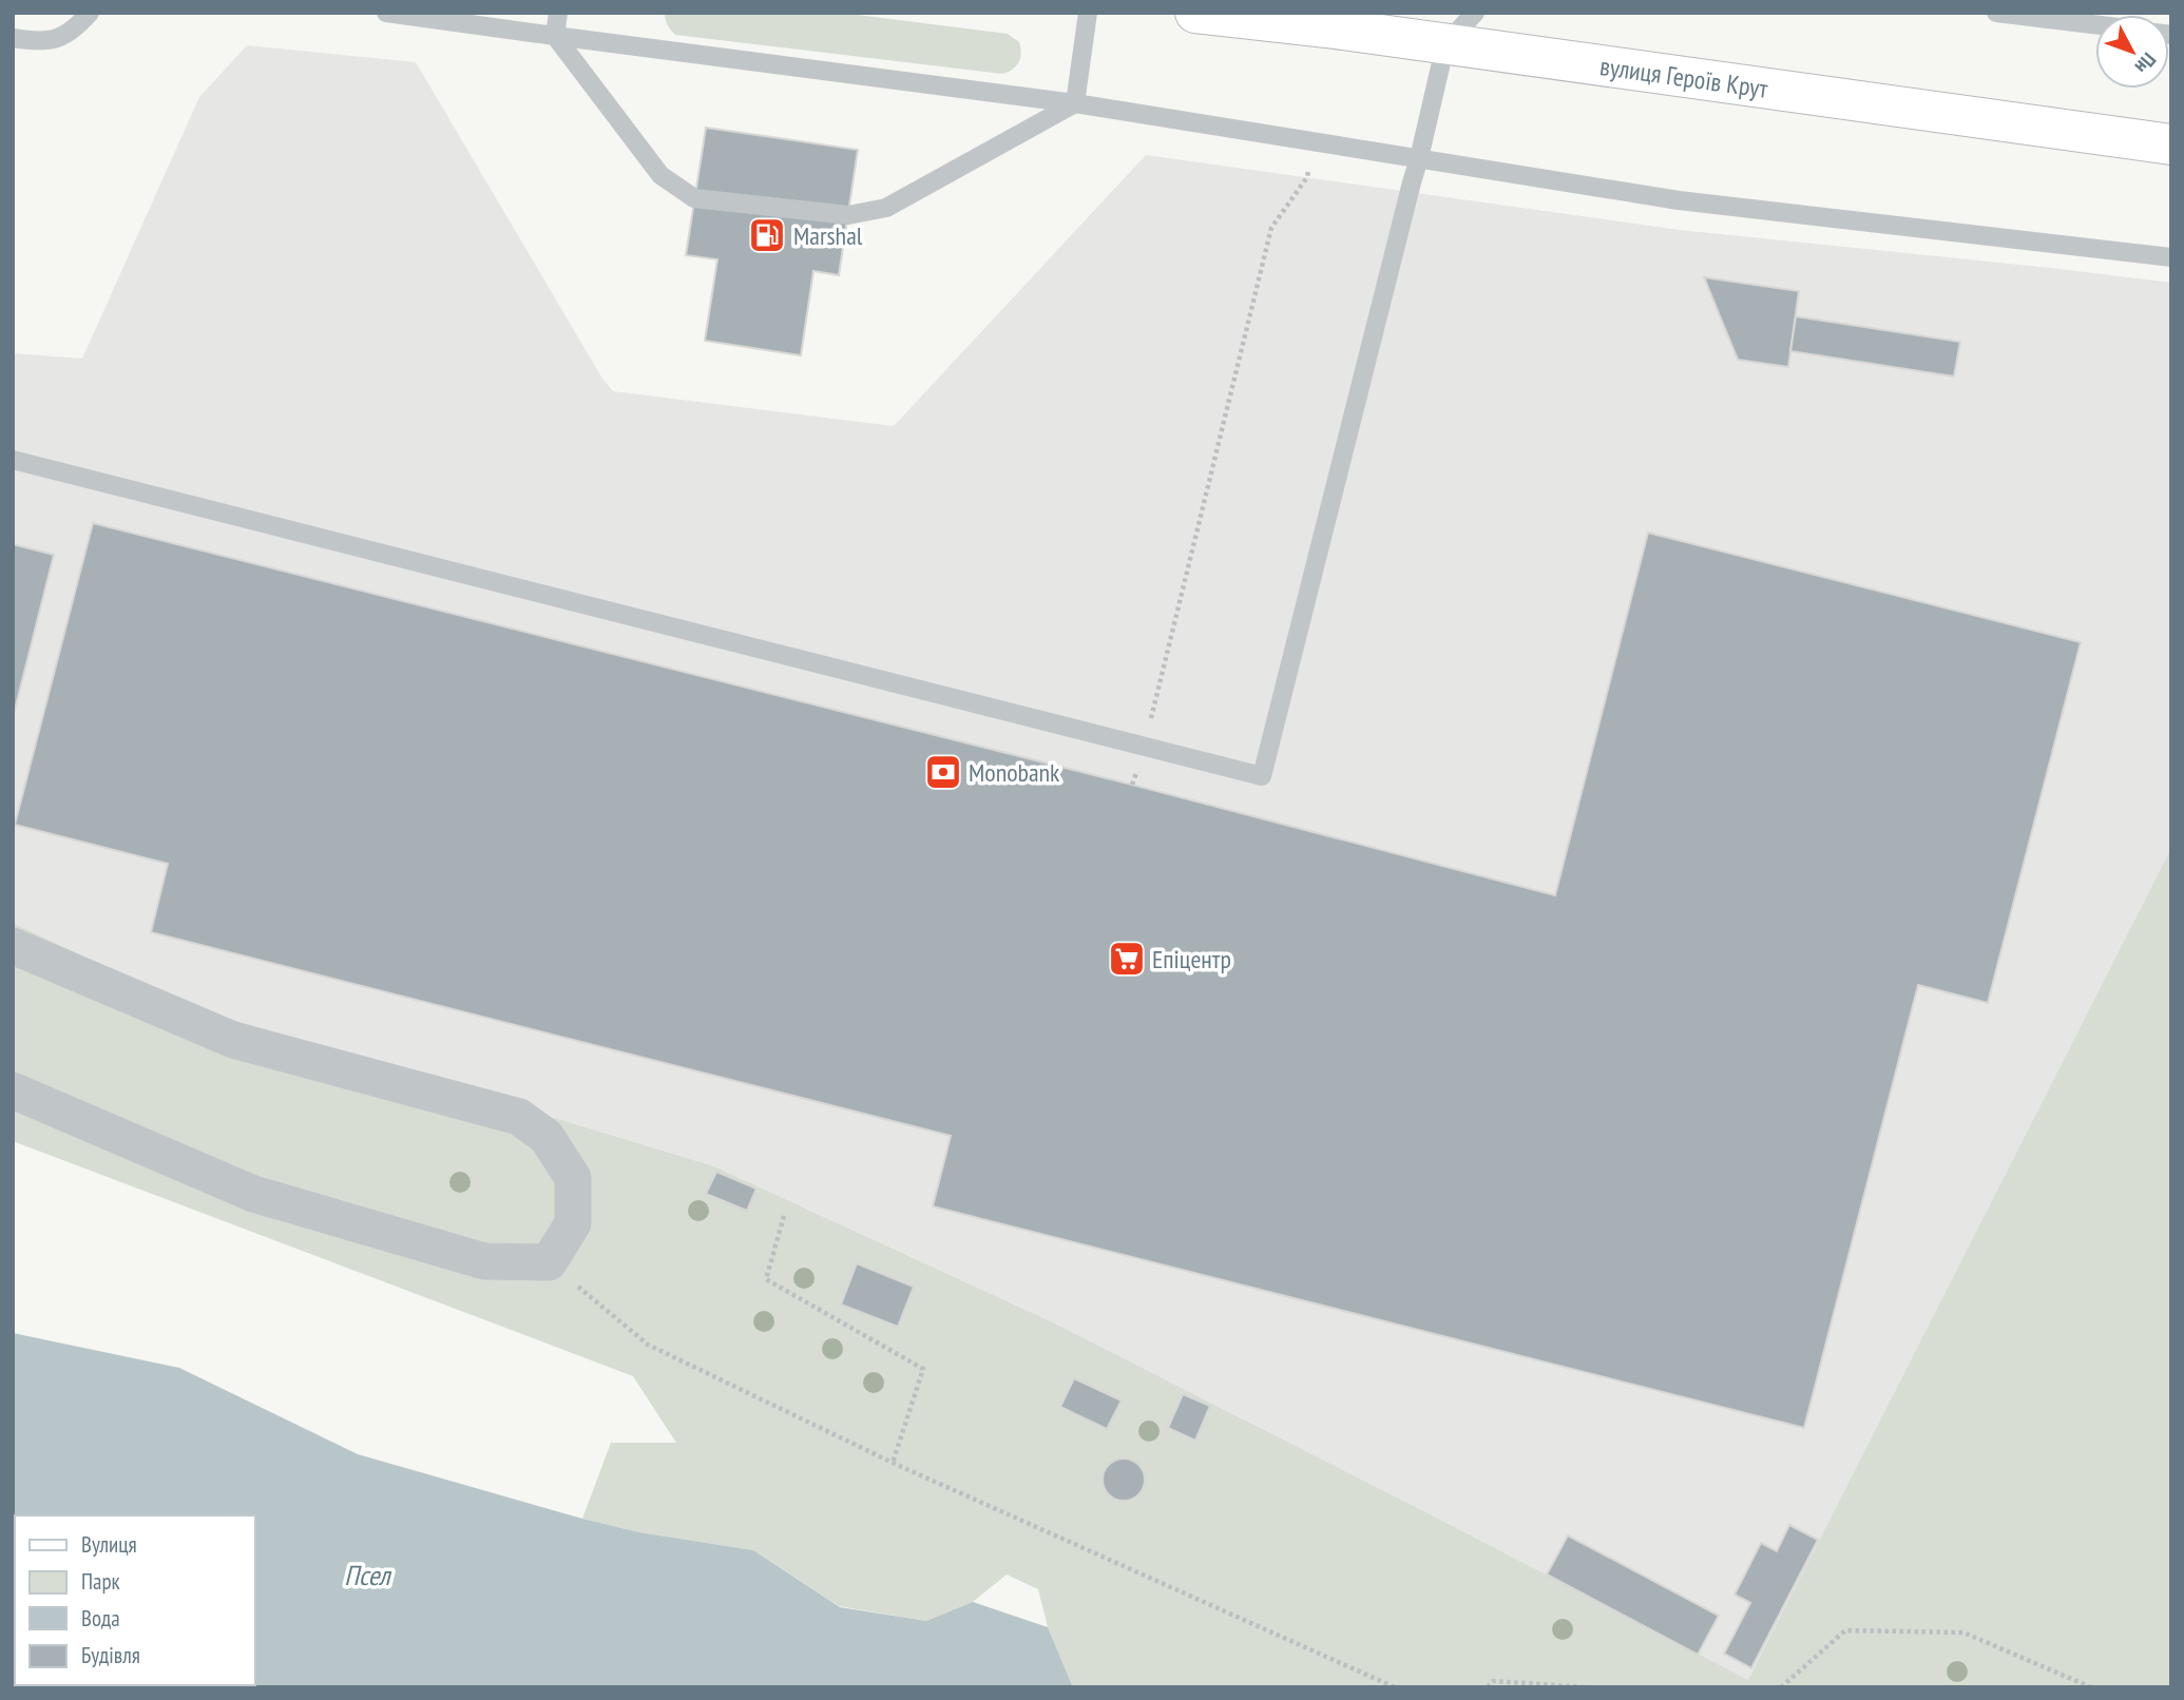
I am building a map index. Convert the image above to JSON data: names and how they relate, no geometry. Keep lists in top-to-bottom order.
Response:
{
  "streets": {
    "main road": ["вулиця Героїв Крут"]
  },
  "water": ["Псел"],
  "places": {
    "fuel station": ["Marshal"],
    "bank": ["Monobank"],
    "supermarket": ["Епіцентр"]
  },
  "legend": [
    "Вулиця",
    "Парк",
    "Вода",
    "Будівля"
  ],
  "north": "bottom right"
}
